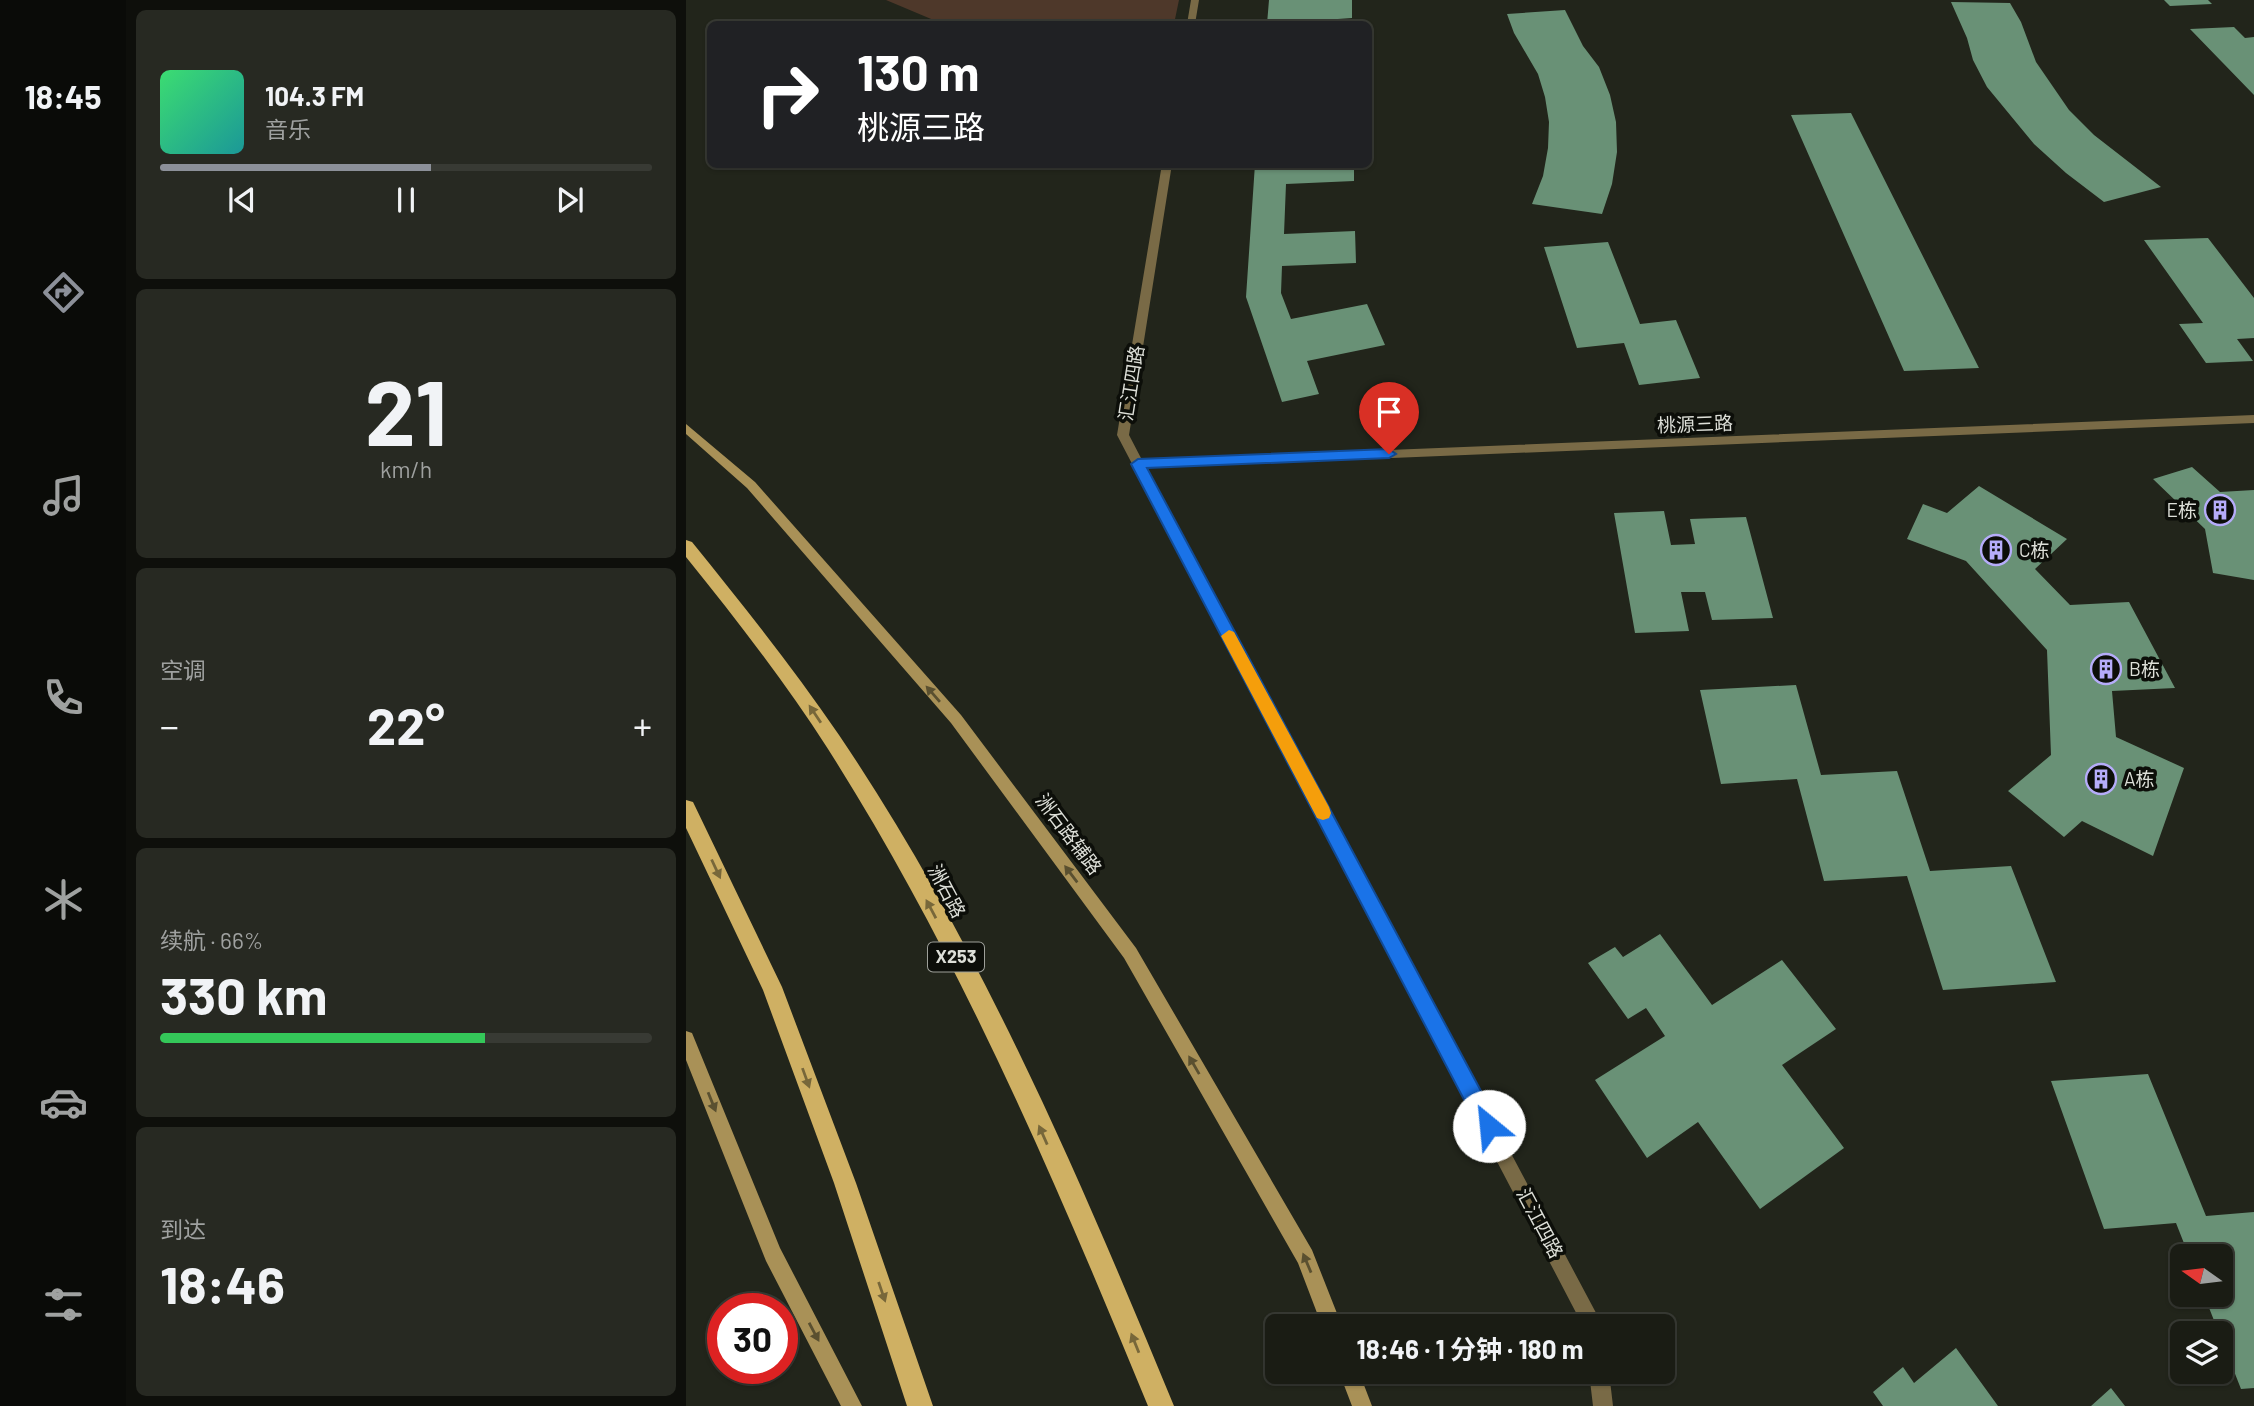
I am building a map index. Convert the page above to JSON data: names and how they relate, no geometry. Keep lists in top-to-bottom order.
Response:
{
  "streets": {
    "main road": ["洲石路辅路", "洲石路", "X253"],
    "street": ["汇江四路", "桃源三路"]
  },
  "crossings": [
    ["汇江四路", "桃源三路"]
  ],
  "one_way": ["洲石路辅路", "洲石路"],
  "places": {
    "building": [
      "E栋",
      "C栋",
      "B栋",
      "A栋"
    ]
  },
  "north": "left",
  "page": {
    "tabs": "18:45",
    "turn": ["130 m", "桃源三路"],
    "song": ["104.3 FM", "音乐"],
    "tile": [
      ["21", "km/h"],
      "空调",
      ["续航 · 66%", "330 km"],
      ["到达", "18:46"]
    ],
    "heat": ["−", "22°", "+"],
    "limit": "30",
    "trip": "18:46 · 1 分钟 · 180 m"
  }
}
